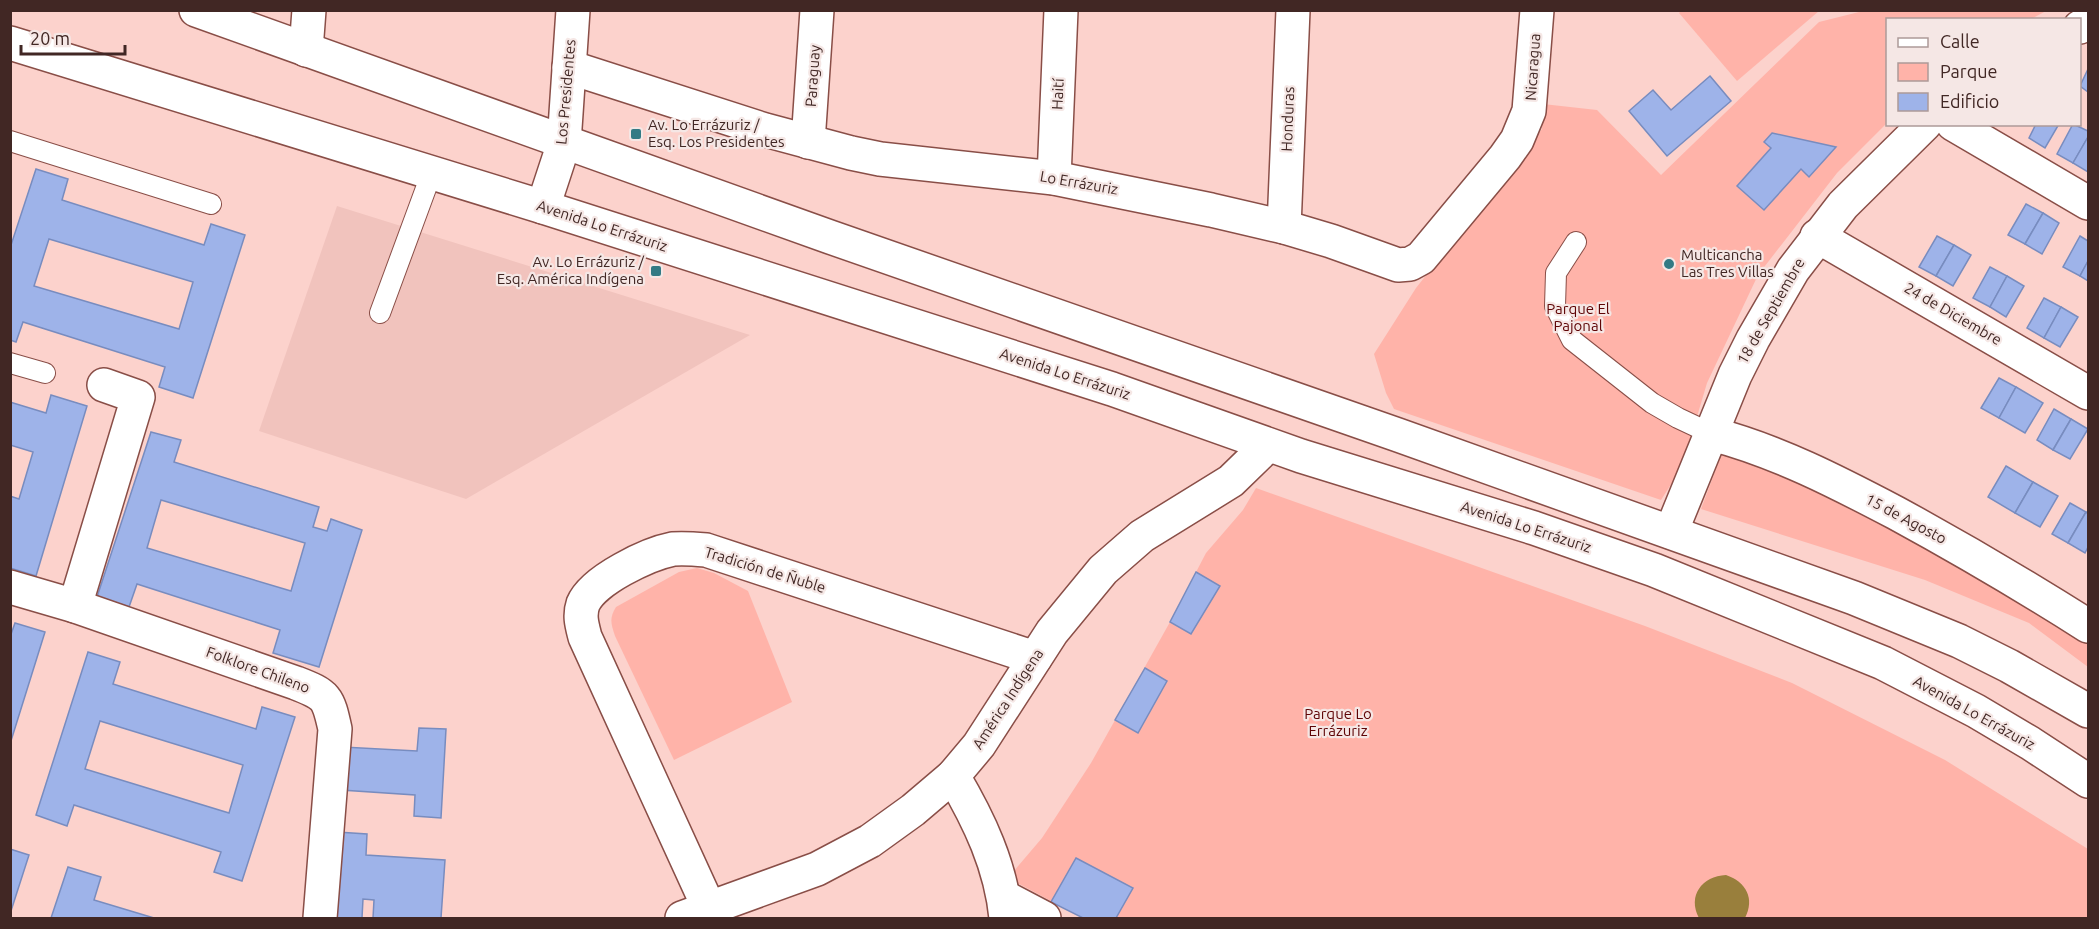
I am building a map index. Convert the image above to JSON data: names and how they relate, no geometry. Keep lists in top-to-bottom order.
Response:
{
  "streets": {
    "street": [
      "Nicaragua",
      "Paraguay",
      "Los Presidentes",
      "Haití",
      "Honduras",
      "Lo Errázuriz",
      "Avenida Lo Errázuriz",
      "18 de Septiembre",
      "24 de Diciembre",
      "15 de Agosto",
      "Tradición de Ñuble",
      "Folklore Chileno",
      "América Indígena"
    ]
  },
  "crossings": [
    ["Nicaragua", "Lo Errázuriz"],
    ["Paraguay", "Lo Errázuriz"],
    ["Los Presidentes", "Lo Errázuriz"],
    ["Los Presidentes", "Avenida Lo Errázuriz"],
    ["Haití", "Lo Errázuriz"],
    ["Honduras", "Lo Errázuriz"],
    ["Avenida Lo Errázuriz", "América Indígena"],
    ["18 de Septiembre", "24 de Diciembre"],
    ["18 de Septiembre", "15 de Agosto"],
    ["Tradición de Ñuble", "América Indígena"]
  ],
  "parks": ["Parque El Pajonal", "Parque Lo Errázuriz"],
  "places": {
    "transit": ["Av. Lo Errázuriz / Esq. Los Presidentes", "Av. Lo Errázuriz / Esq. América Indígena"],
    "other": ["Multicancha Las Tres Villas"]
  },
  "legend": ["Calle", "Parque", "Edificio"],
  "scale_bar": "20 m"
}
